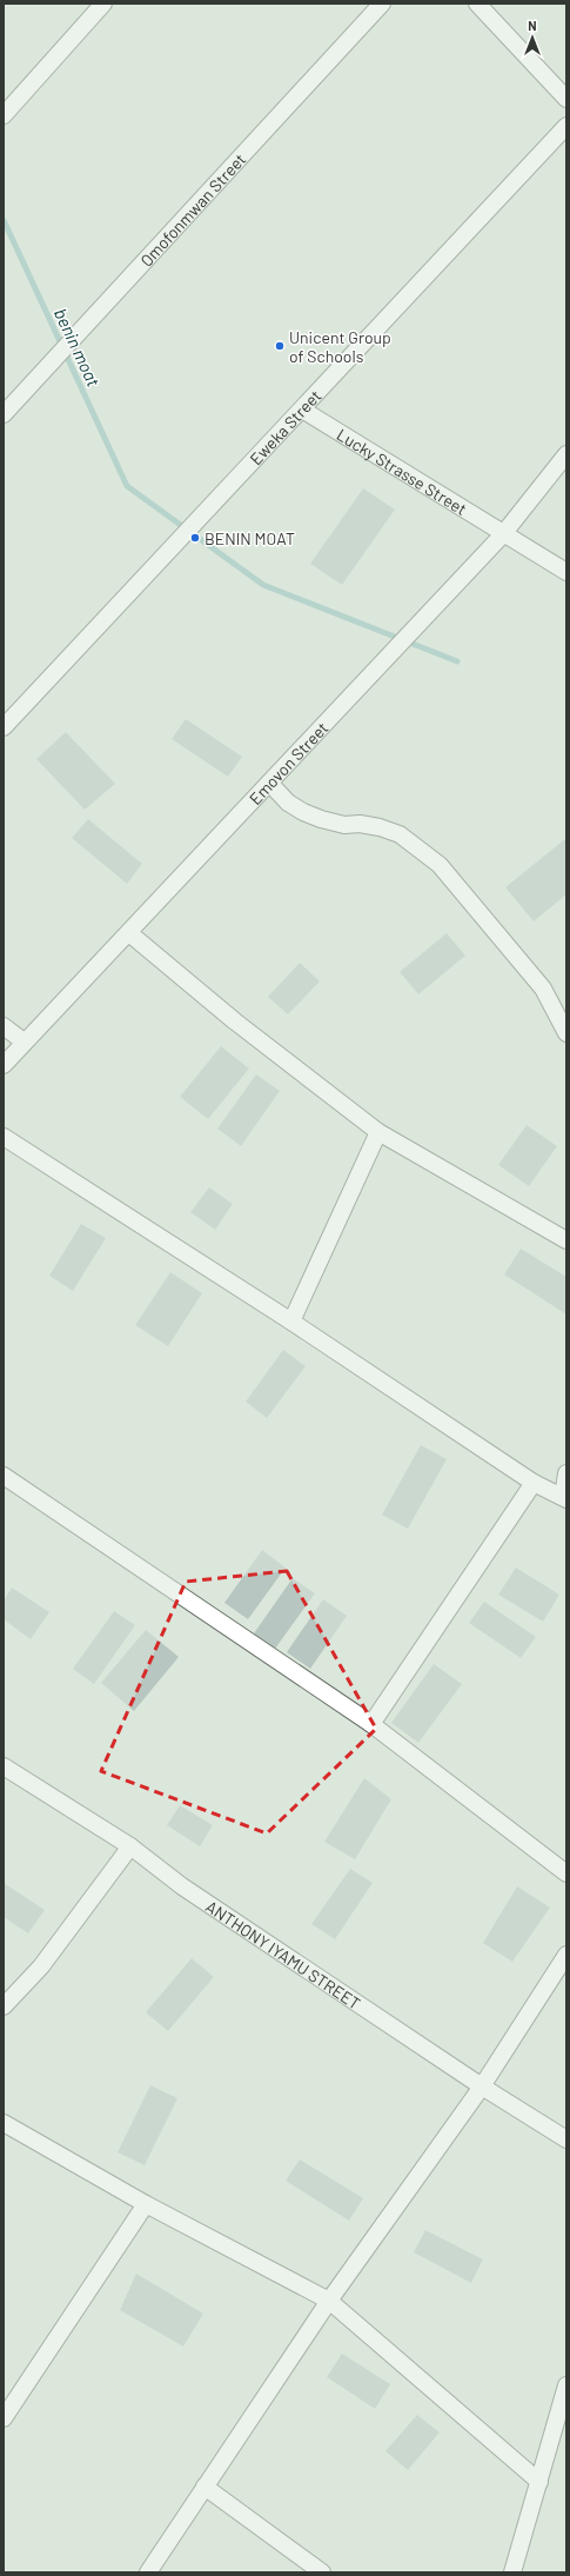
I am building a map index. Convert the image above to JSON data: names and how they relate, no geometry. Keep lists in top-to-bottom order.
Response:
{
  "streets": {
    "street": [
      "Omofonmwan Street",
      "Eweka Street",
      "Lucky Strasse Street",
      "Emovon Street",
      "ANTHONY IYAMU STREET"
    ]
  },
  "crossings": [
    ["Eweka Street", "Lucky Strasse Street"],
    ["Lucky Strasse Street", "Emovon Street"]
  ],
  "water": ["benin moat"],
  "places": ["Unicent Group of Schools", "BENIN MOAT"],
  "north": "top"
}
